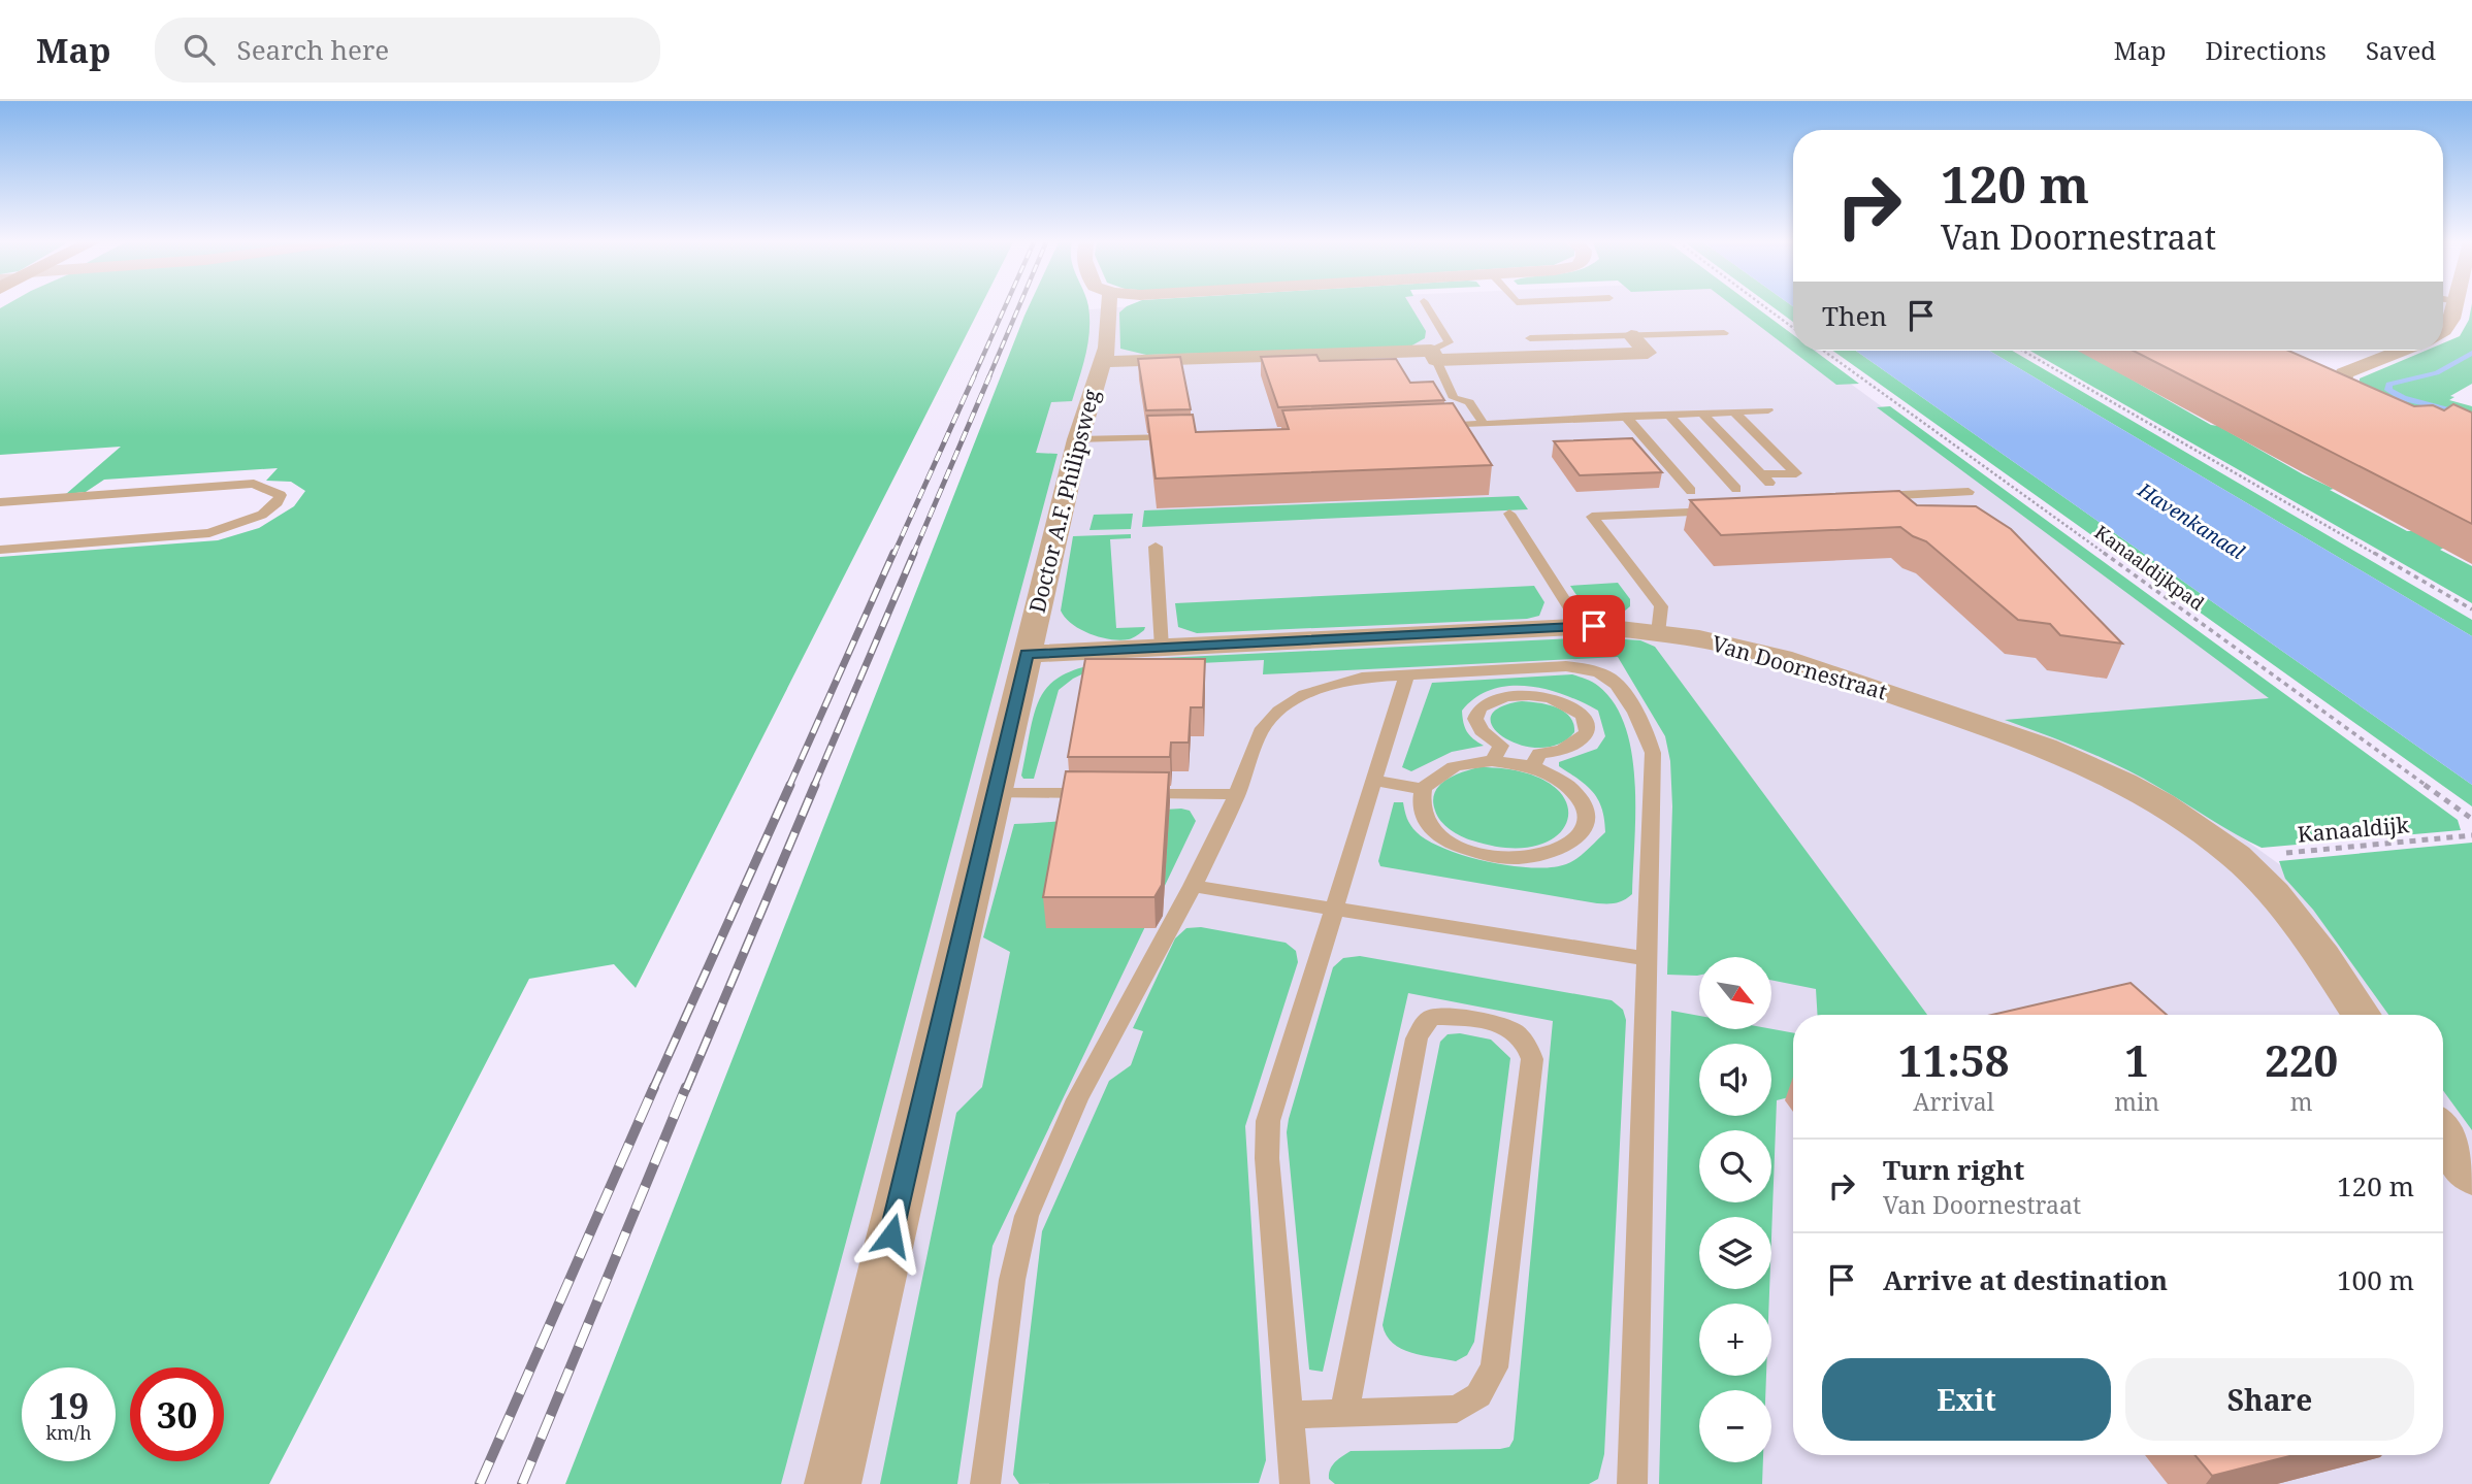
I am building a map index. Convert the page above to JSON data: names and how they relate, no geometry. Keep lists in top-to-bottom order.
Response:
{
  "streets": {
    "street": ["Doctor A.F. Philipsweg", "Van Doornestraat"],
    "path": ["Kanaaldijkpad", "Kanaaldijk"]
  },
  "crossings": [
    ["Doctor A.F. Philipsweg", "Van Doornestraat"],
    ["Van Doornestraat", "Kanaaldijk"]
  ],
  "water": ["Havenkanaal"],
  "north": "bottom right",
  "page": {
    "header": "Map",
    "search": "Search here",
    "nav": ["Map", "Directions", "Saved"],
    "turn": ["120 m", "Van Doornestraat"],
    "then": "Then",
    "map_buttons": ["+", "−"],
    "eta": [
      "11:58",
      "Arrival",
      "1",
      "min",
      "220",
      "m"
    ],
    "list": [
      {
        "name": "Turn right",
        "note": "Van Doornestraat",
        "value": "120 m"
      },
      {
        "name": "Arrive at destination",
        "value": "100 m"
      }
    ],
    "buttons": ["Exit", "Share"],
    "speed": "19 km/h",
    "limit": "30"
  }
}
